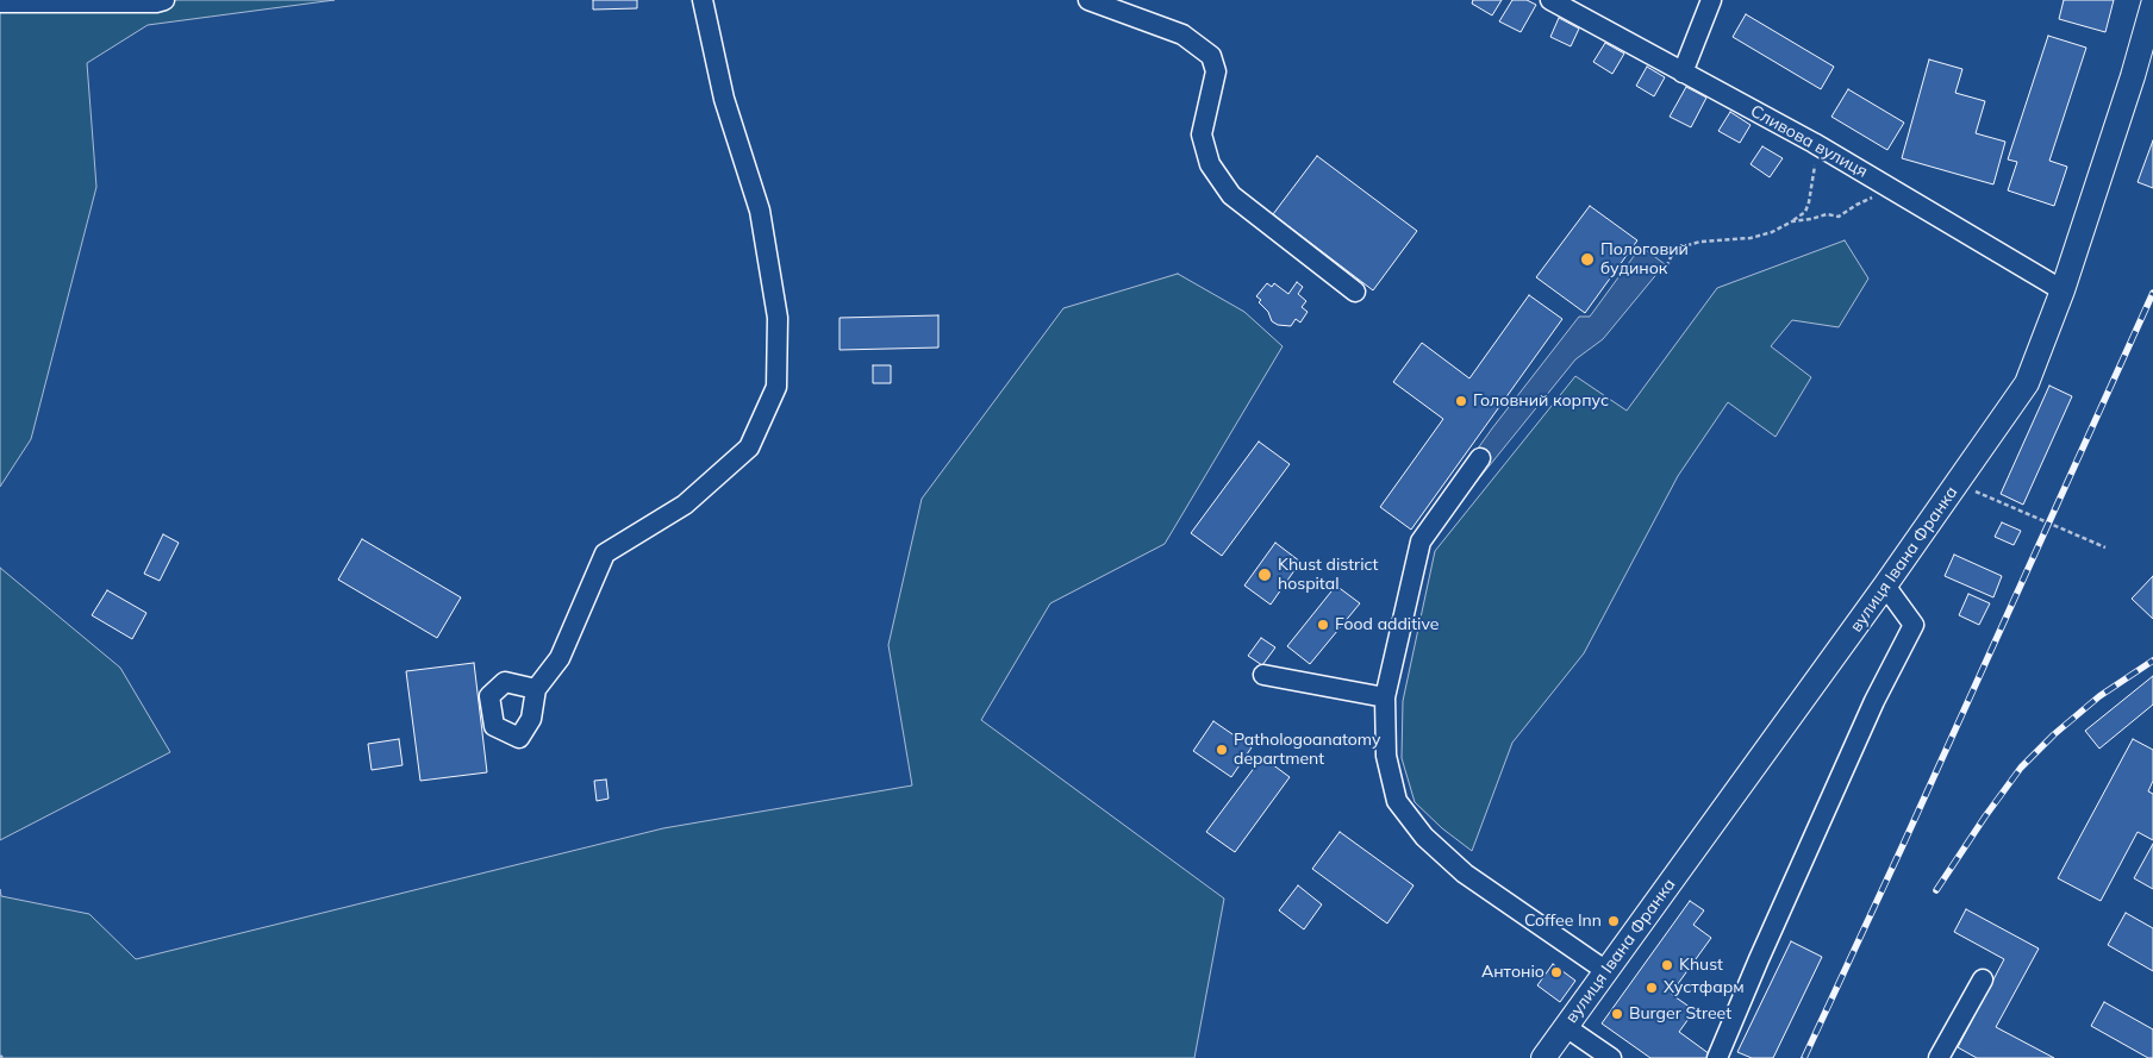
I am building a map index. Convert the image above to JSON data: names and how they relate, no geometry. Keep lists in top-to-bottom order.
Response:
{
  "streets": {
    "main road": ["вулиця Івана Франка"],
    "street": ["Сливова вулиця"]
  },
  "crossings": [
    ["Сливова вулиця", "вулиця Івана Франка"]
  ],
  "places": [
    "Пологовий будинок",
    "Головний корпус",
    "Khust district hospital",
    "Food additive",
    "Pathologoanatomy department",
    "Coffee Inn",
    "Khust",
    "Антоніо",
    "Хустфарм",
    "Burger Street"
  ]
}
